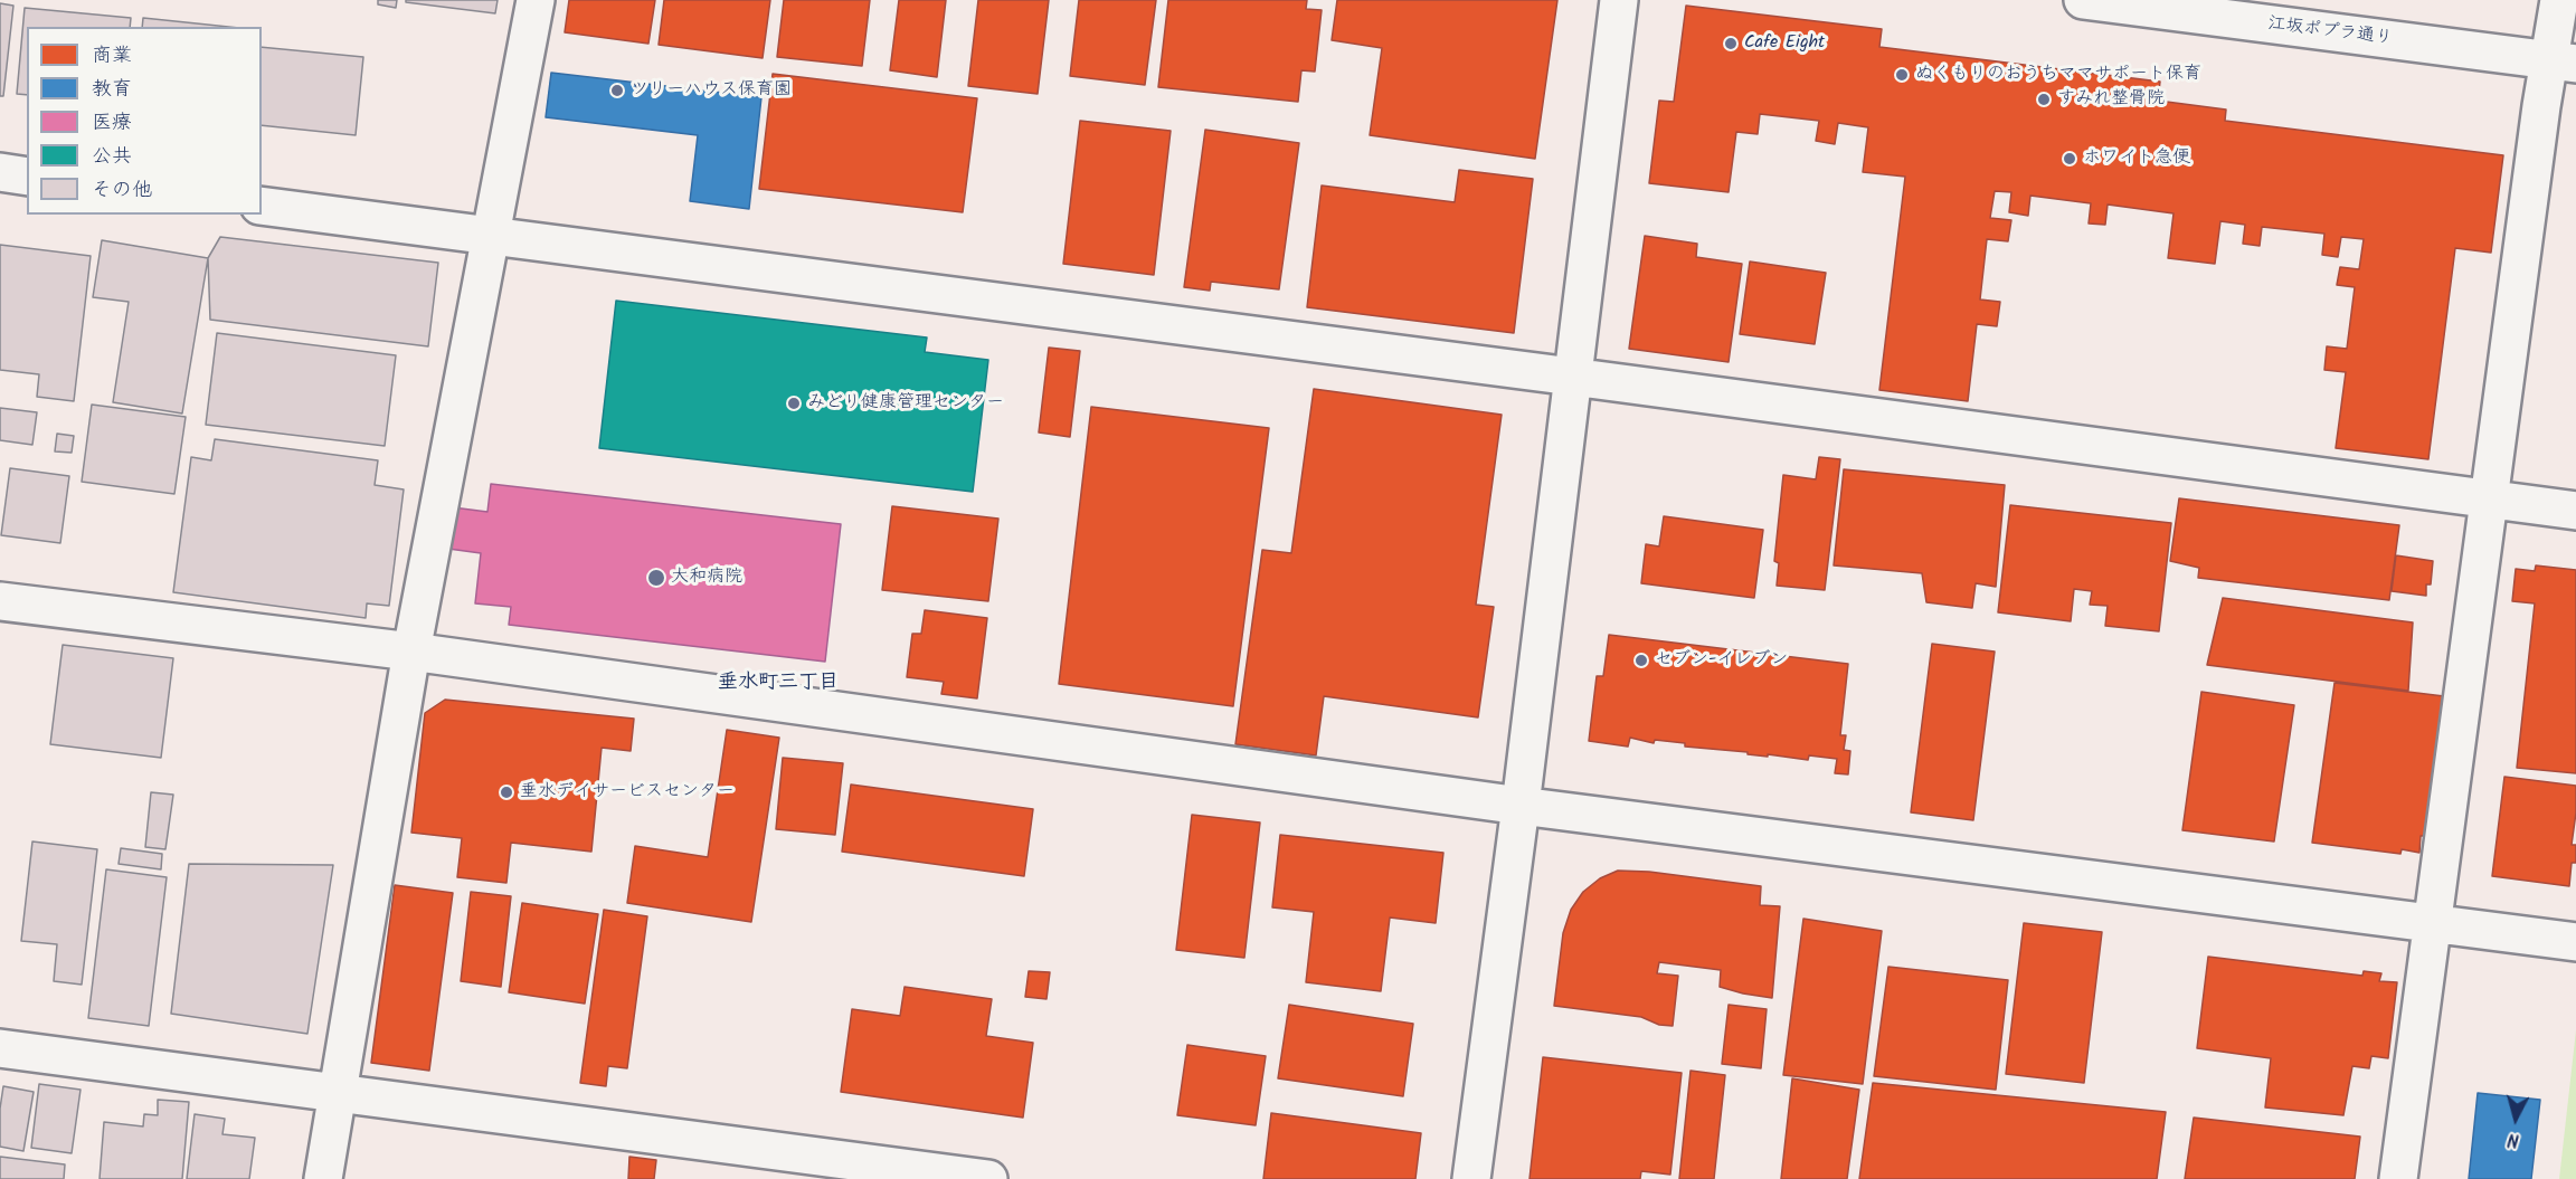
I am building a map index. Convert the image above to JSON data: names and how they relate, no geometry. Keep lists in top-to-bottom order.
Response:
{
  "streets": {
    "street": ["江坂ポプラ通り"]
  },
  "districts": ["垂水町三丁目"],
  "places": [
    "Cafe Eight",
    "ぬくもりのおうちママサポート保育",
    "ツリーハウス保育園",
    "すみれ整骨院",
    "ホワイト急便",
    "みどり健康管理センター",
    "大和病院",
    "セブン-イレブン",
    "垂水デイサービスセンター"
  ],
  "legend": [
    "商業",
    "教育",
    "医療",
    "公共",
    "その他"
  ],
  "north": "bottom"
}
